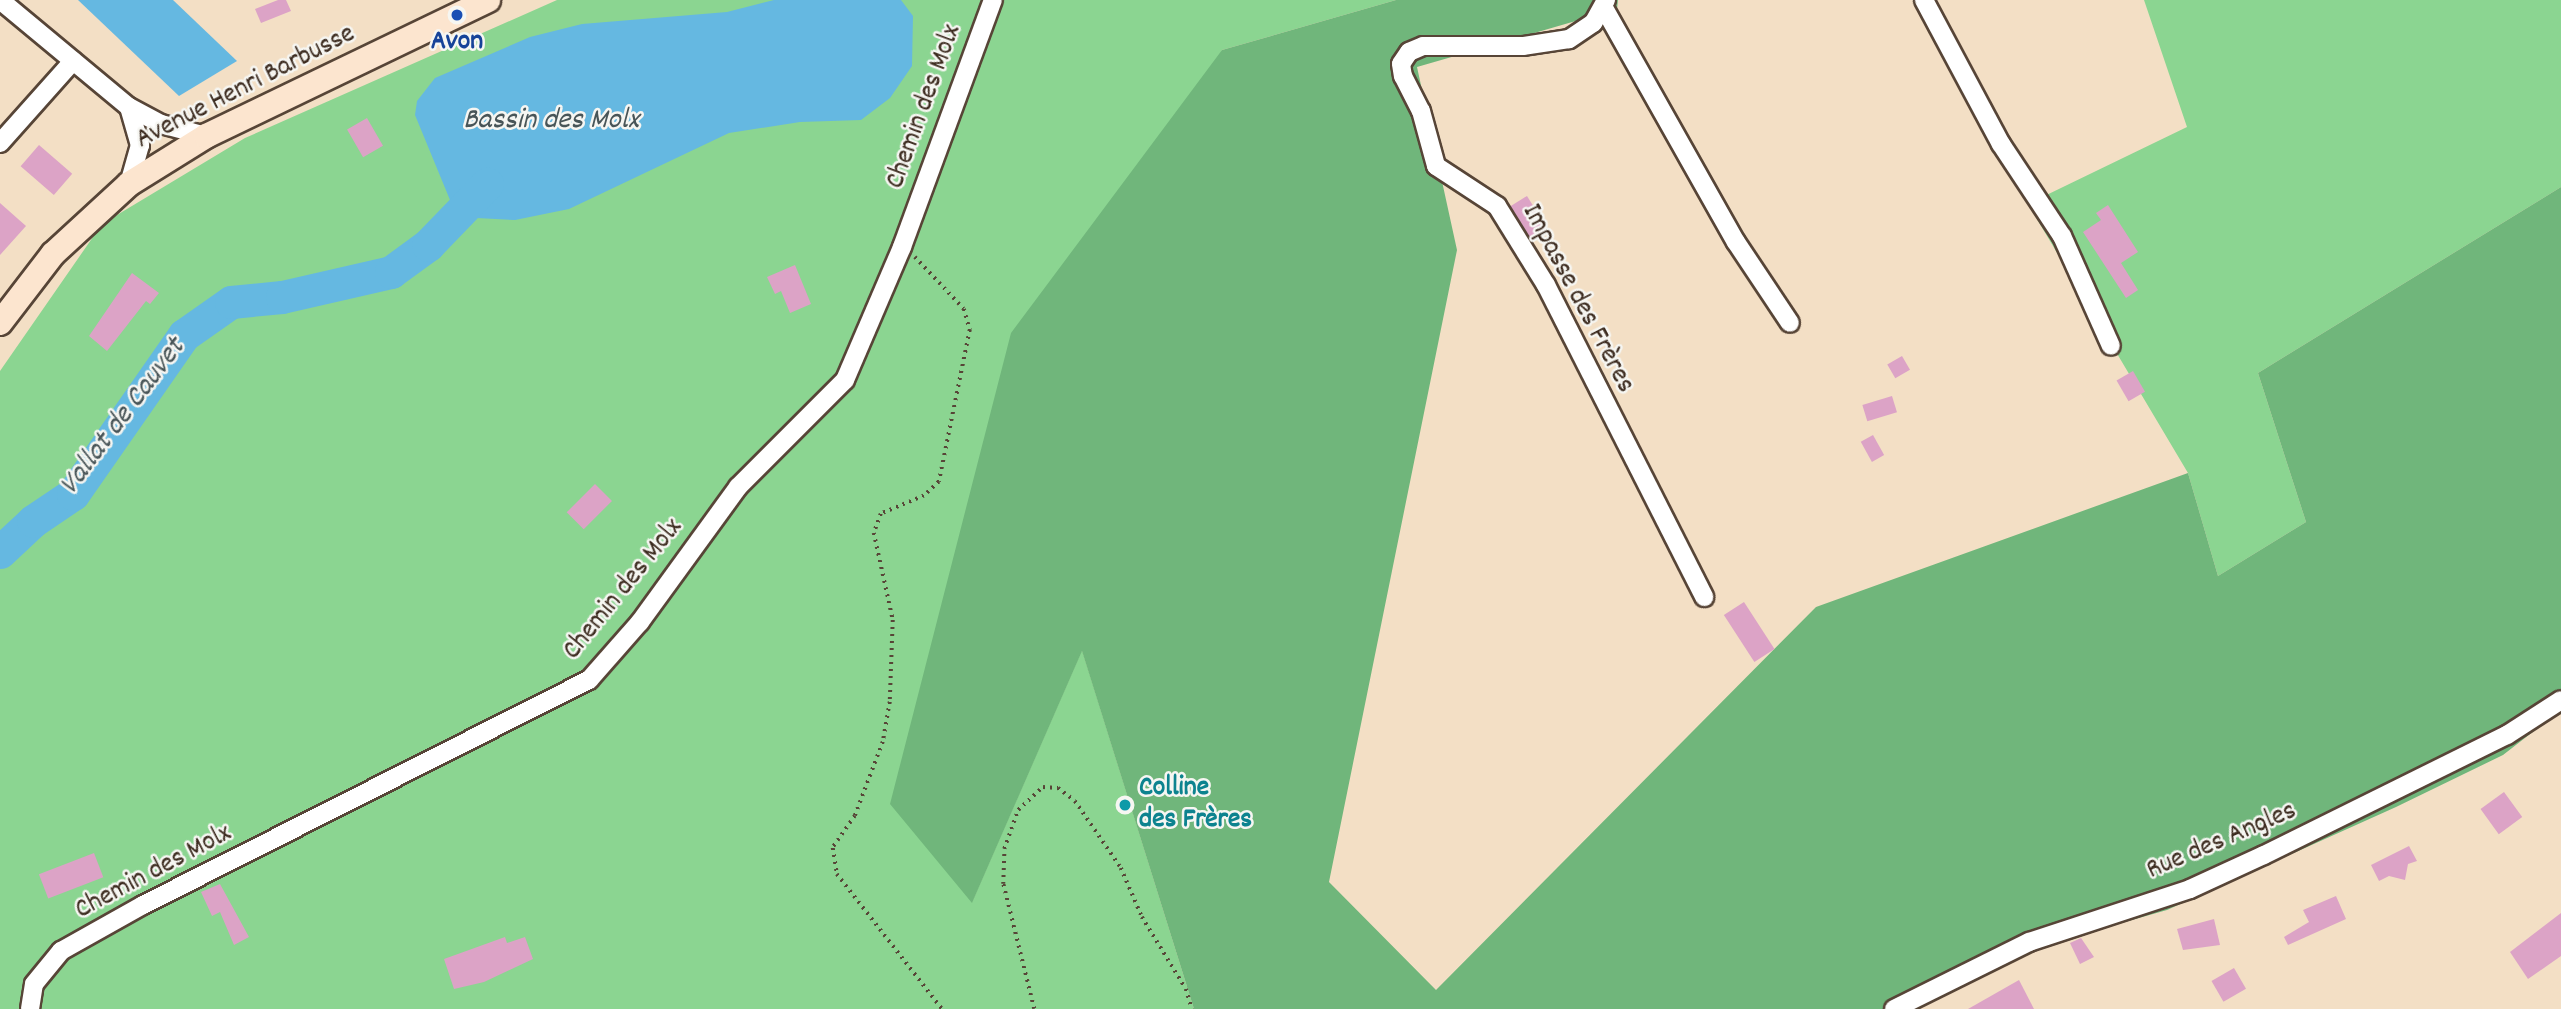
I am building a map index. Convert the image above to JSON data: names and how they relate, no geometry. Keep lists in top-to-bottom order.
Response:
{
  "streets": {
    "main road": ["Avenue Henri Barbusse"],
    "street": ["Chemin des Molx", "Impasse des Frères", "Rue des Angles"]
  },
  "water": ["Bassin des Molx", "Vallat de Cauvet"],
  "places": ["Avon", "Colline des Frères"]
}
